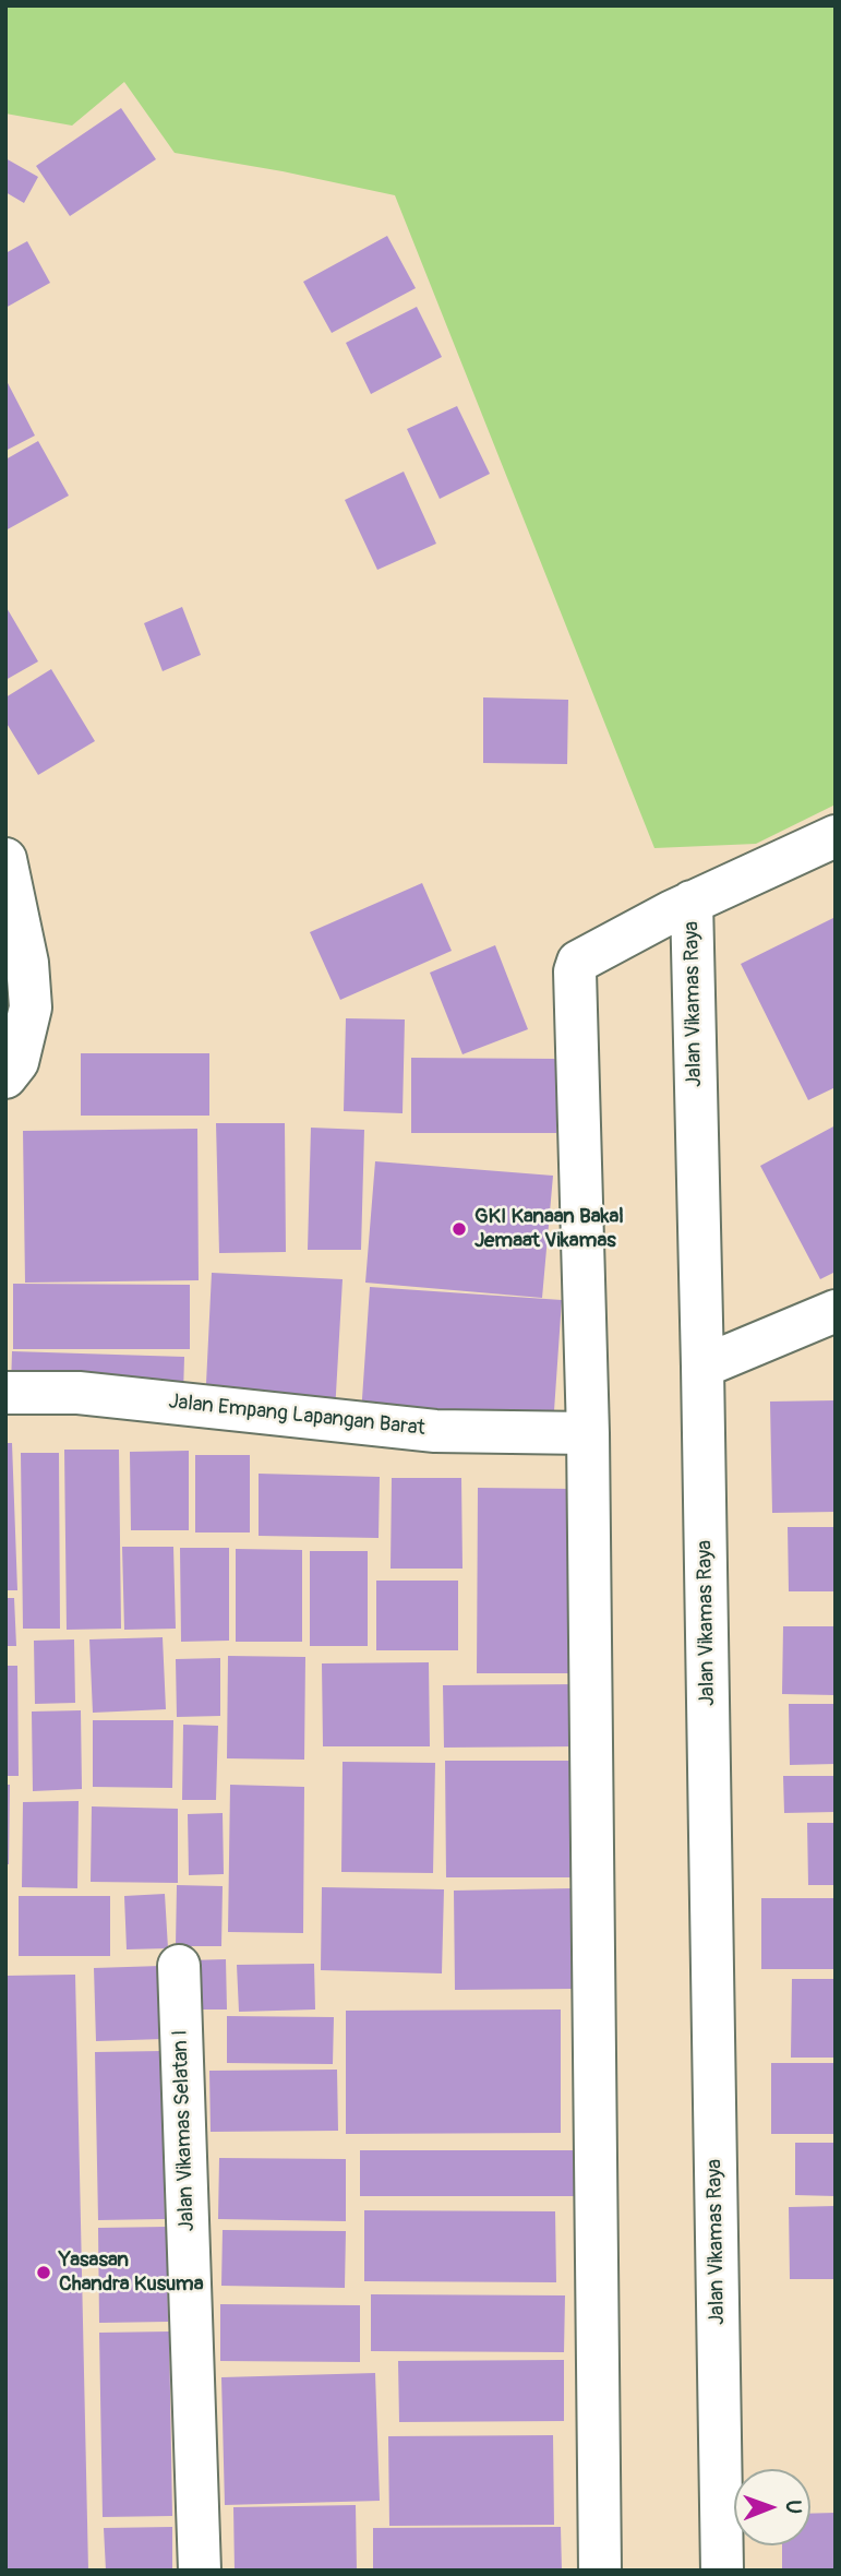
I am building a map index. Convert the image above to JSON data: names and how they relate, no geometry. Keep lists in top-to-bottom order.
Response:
{
  "streets": {
    "street": ["Jalan Vikamas Raya", "Jalan Empang Lapangan Barat", "Jalan Vikamas Selatan I"]
  },
  "crossings": [
    ["Jalan Vikamas Raya", "Jalan Empang Lapangan Barat"]
  ],
  "places": ["GKI Kanaan Bakal Jemaat Vikamas", "Yasasan Chandra Kusuma"],
  "north": "right"
}
